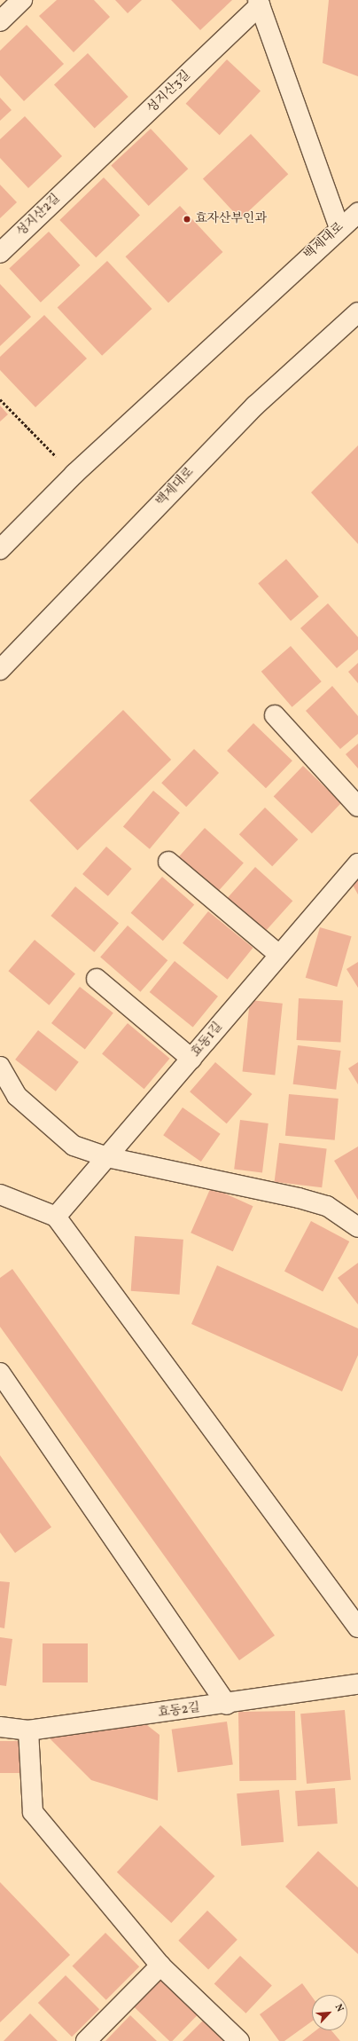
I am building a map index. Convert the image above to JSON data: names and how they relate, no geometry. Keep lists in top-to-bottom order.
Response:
{
  "streets": {
    "street": [
      "성지산3길",
      "성지산2길",
      "백제대로",
      "효동1길",
      "효동2길"
    ]
  },
  "crossings": [
    ["성지산3길", "성지산2길"],
    ["성지산3길", "백제대로"]
  ],
  "places": ["효자산부인과"],
  "north": "top right"
}
